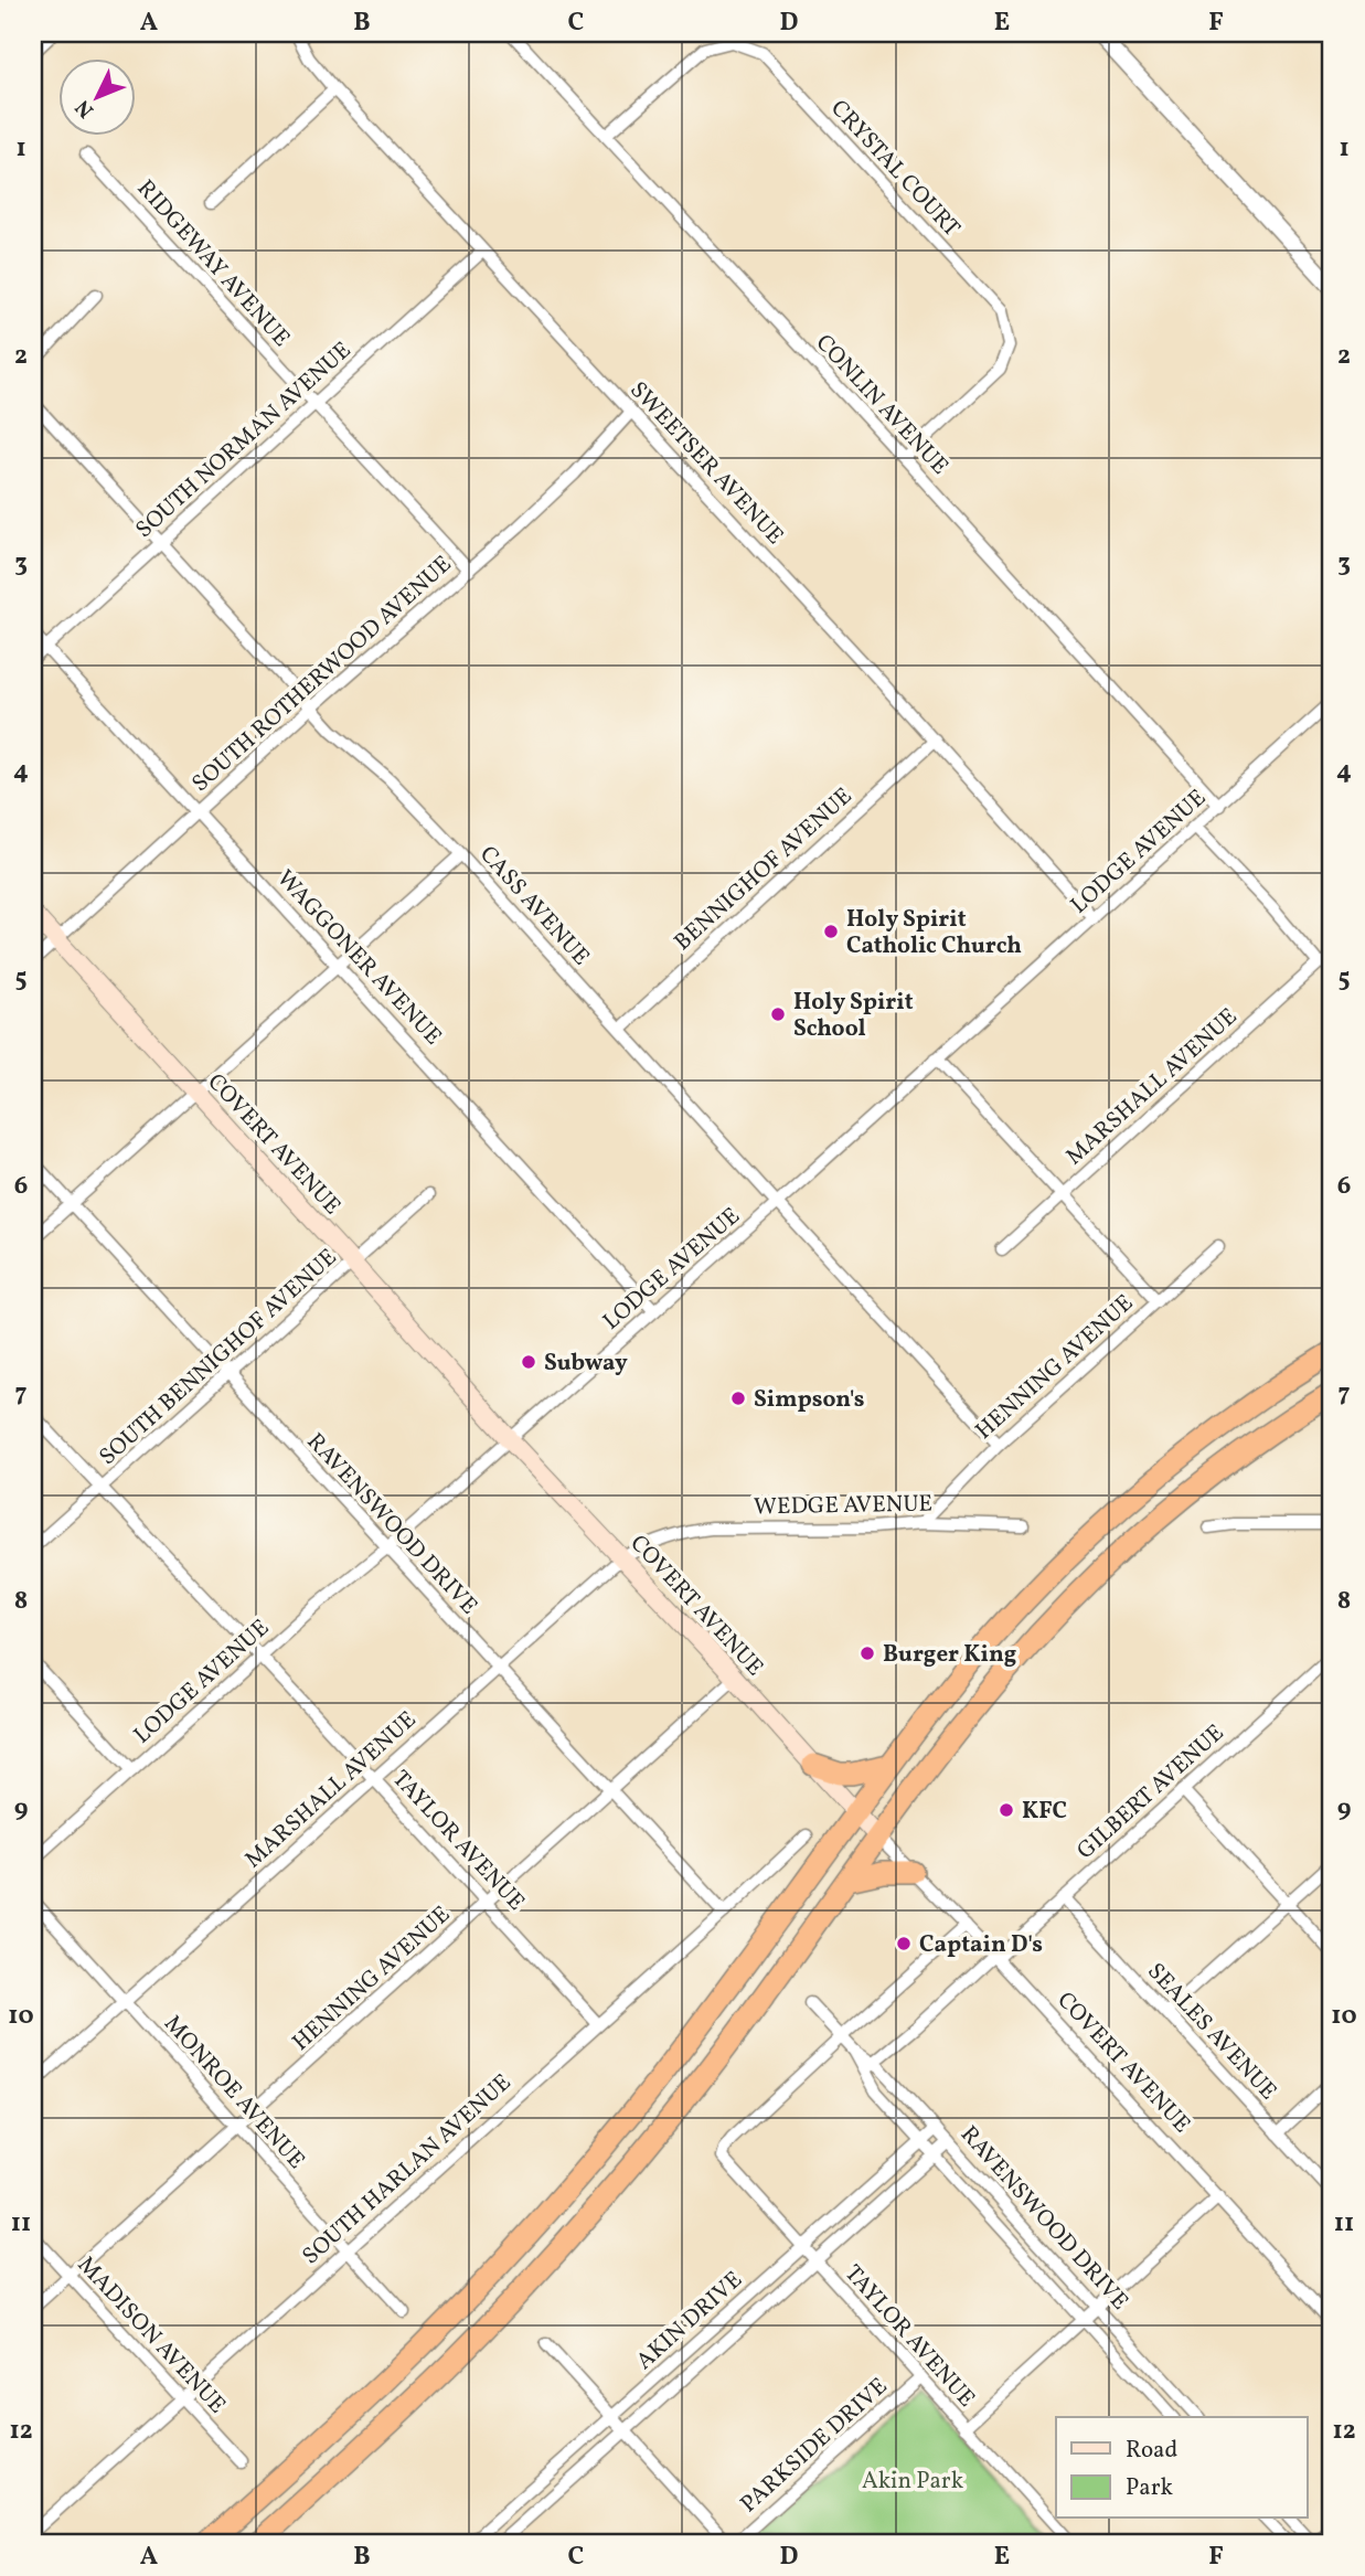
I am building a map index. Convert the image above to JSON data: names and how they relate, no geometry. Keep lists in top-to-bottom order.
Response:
{
  "streets": {
    "main road": ["COVERT AVENUE"],
    "street": [
      "CRYSTAL COURT",
      "RIDGEWAY AVENUE",
      "CONLIN AVENUE",
      "SOUTH NORMAN AVENUE",
      "SWEETSER AVENUE",
      "SOUTH ROTHERWOOD AVENUE",
      "LODGE AVENUE",
      "BENNIGHOF AVENUE",
      "CASS AVENUE",
      "WAGGONER AVENUE",
      "MARSHALL AVENUE",
      "SOUTH BENNIGHOF AVENUE",
      "HENNING AVENUE",
      "WEDGE AVENUE",
      "RAVENSWOOD DRIVE",
      "GILBERT AVENUE",
      "TAYLOR AVENUE",
      "SEALES AVENUE",
      "MONROE AVENUE",
      "SOUTH HARLAN AVENUE",
      "AKIN DRIVE",
      "MADISON AVENUE",
      "PARKSIDE DRIVE"
    ]
  },
  "crossings": [
    ["CRYSTAL COURT", "CONLIN AVENUE"],
    ["RIDGEWAY AVENUE", "SOUTH NORMAN AVENUE"],
    ["RIDGEWAY AVENUE", "SOUTH ROTHERWOOD AVENUE"],
    ["CONLIN AVENUE", "LODGE AVENUE"],
    ["SOUTH NORMAN AVENUE", "SWEETSER AVENUE"],
    ["SOUTH NORMAN AVENUE", "CASS AVENUE"],
    ["SOUTH NORMAN AVENUE", "WAGGONER AVENUE"],
    ["SWEETSER AVENUE", "SOUTH ROTHERWOOD AVENUE"],
    ["SWEETSER AVENUE", "LODGE AVENUE"],
    ["SWEETSER AVENUE", "BENNIGHOF AVENUE"],
    ["SOUTH ROTHERWOOD AVENUE", "CASS AVENUE"],
    ["SOUTH ROTHERWOOD AVENUE", "WAGGONER AVENUE"],
    ["SOUTH ROTHERWOOD AVENUE", "COVERT AVENUE"],
    ["LODGE AVENUE", "CASS AVENUE"],
    ["LODGE AVENUE", "WAGGONER AVENUE"],
    ["LODGE AVENUE", "COVERT AVENUE"],
    ["LODGE AVENUE", "RAVENSWOOD DRIVE"],
    ["LODGE AVENUE", "TAYLOR AVENUE"],
    ["BENNIGHOF AVENUE", "CASS AVENUE"],
    ["CASS AVENUE", "HENNING AVENUE"],
    ["MARSHALL AVENUE", "COVERT AVENUE"],
    ["MARSHALL AVENUE", "WEDGE AVENUE"],
    ["MARSHALL AVENUE", "RAVENSWOOD DRIVE"],
    ["MARSHALL AVENUE", "TAYLOR AVENUE"],
    ["MARSHALL AVENUE", "MONROE AVENUE"],
    ["COVERT AVENUE", "SOUTH BENNIGHOF AVENUE"],
    ["COVERT AVENUE", "HENNING AVENUE"],
    ["COVERT AVENUE", "GILBERT AVENUE"],
    ["SOUTH BENNIGHOF AVENUE", "RAVENSWOOD DRIVE"],
    ["SOUTH BENNIGHOF AVENUE", "TAYLOR AVENUE"],
    ["HENNING AVENUE", "WEDGE AVENUE"],
    ["HENNING AVENUE", "RAVENSWOOD DRIVE"],
    ["HENNING AVENUE", "TAYLOR AVENUE"],
    ["HENNING AVENUE", "MONROE AVENUE"],
    ["HENNING AVENUE", "MADISON AVENUE"],
    ["RAVENSWOOD DRIVE", "GILBERT AVENUE"],
    ["RAVENSWOOD DRIVE", "TAYLOR AVENUE"],
    ["RAVENSWOOD DRIVE", "SOUTH HARLAN AVENUE"],
    ["RAVENSWOOD DRIVE", "AKIN DRIVE"],
    ["GILBERT AVENUE", "SEALES AVENUE"],
    ["TAYLOR AVENUE", "SOUTH HARLAN AVENUE"],
    ["TAYLOR AVENUE", "AKIN DRIVE"],
    ["TAYLOR AVENUE", "PARKSIDE DRIVE"],
    ["MONROE AVENUE", "SOUTH HARLAN AVENUE"],
    ["SOUTH HARLAN AVENUE", "MADISON AVENUE"]
  ],
  "parks": ["Akin Park"],
  "places": [
    "Holy Spirit Catholic Church",
    "Holy Spirit School",
    "Subway",
    "Simpson's",
    "Burger King",
    "KFC",
    "Captain D's"
  ],
  "legend": ["Road", "Park"],
  "north": "bottom left",
  "grid": {
    "columns": [
      "A",
      "B",
      "C",
      "D",
      "E",
      "F"
    ],
    "rows": [
      "1",
      "2",
      "3",
      "4",
      "5",
      "6",
      "7",
      "8",
      "9",
      "10",
      "11",
      "12"
    ]
  }
}
